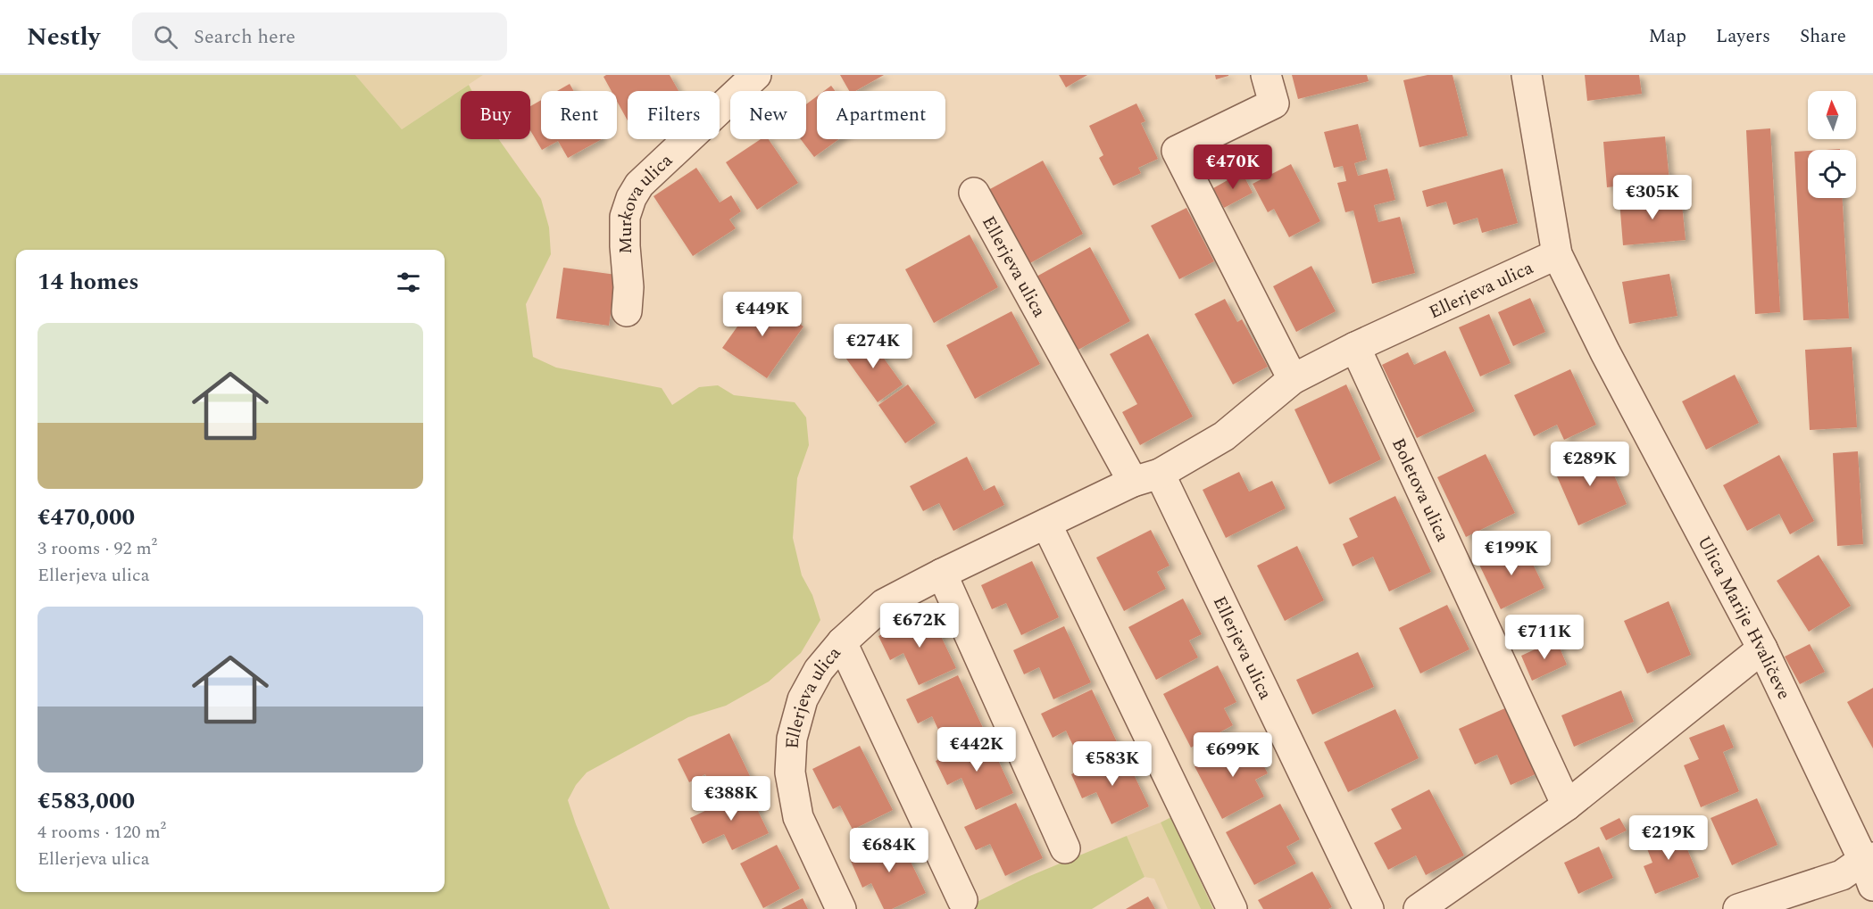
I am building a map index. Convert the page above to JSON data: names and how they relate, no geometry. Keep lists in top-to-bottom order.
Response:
{
  "streets": {
    "street": [
      "Murkova ulica",
      "Ellerjeva ulica",
      "Boletova ulica",
      "Ulica Marije Hvaličeve"
    ]
  },
  "crossings": [
    ["Ellerjeva ulica", "Boletova ulica"],
    ["Ellerjeva ulica", "Ulica Marije Hvaličeve"]
  ],
  "north": "top",
  "page": {
    "header": "Nestly",
    "search": "Search here",
    "nav": ["Map", "Layers", "Share"],
    "chip": [
      "Buy",
      "Rent",
      "Filters",
      "New",
      "Apartment"
    ],
    "price": [
      "€470K",
      "€305K",
      "€449K",
      "€274K",
      "€289K",
      "€199K",
      "€672K",
      "€711K",
      "€442K",
      "€699K",
      "€583K",
      "€388K",
      "€219K",
      "€684K"
    ],
    "heading": "14 homes",
    "list": [
      {
        "name": "€470,000",
        "note": "3 rooms · 92 m² · Ellerjeva ulica"
      },
      {
        "name": "€583,000",
        "note": "4 rooms · 120 m² · Ellerjeva ulica"
      }
    ]
  }
}
